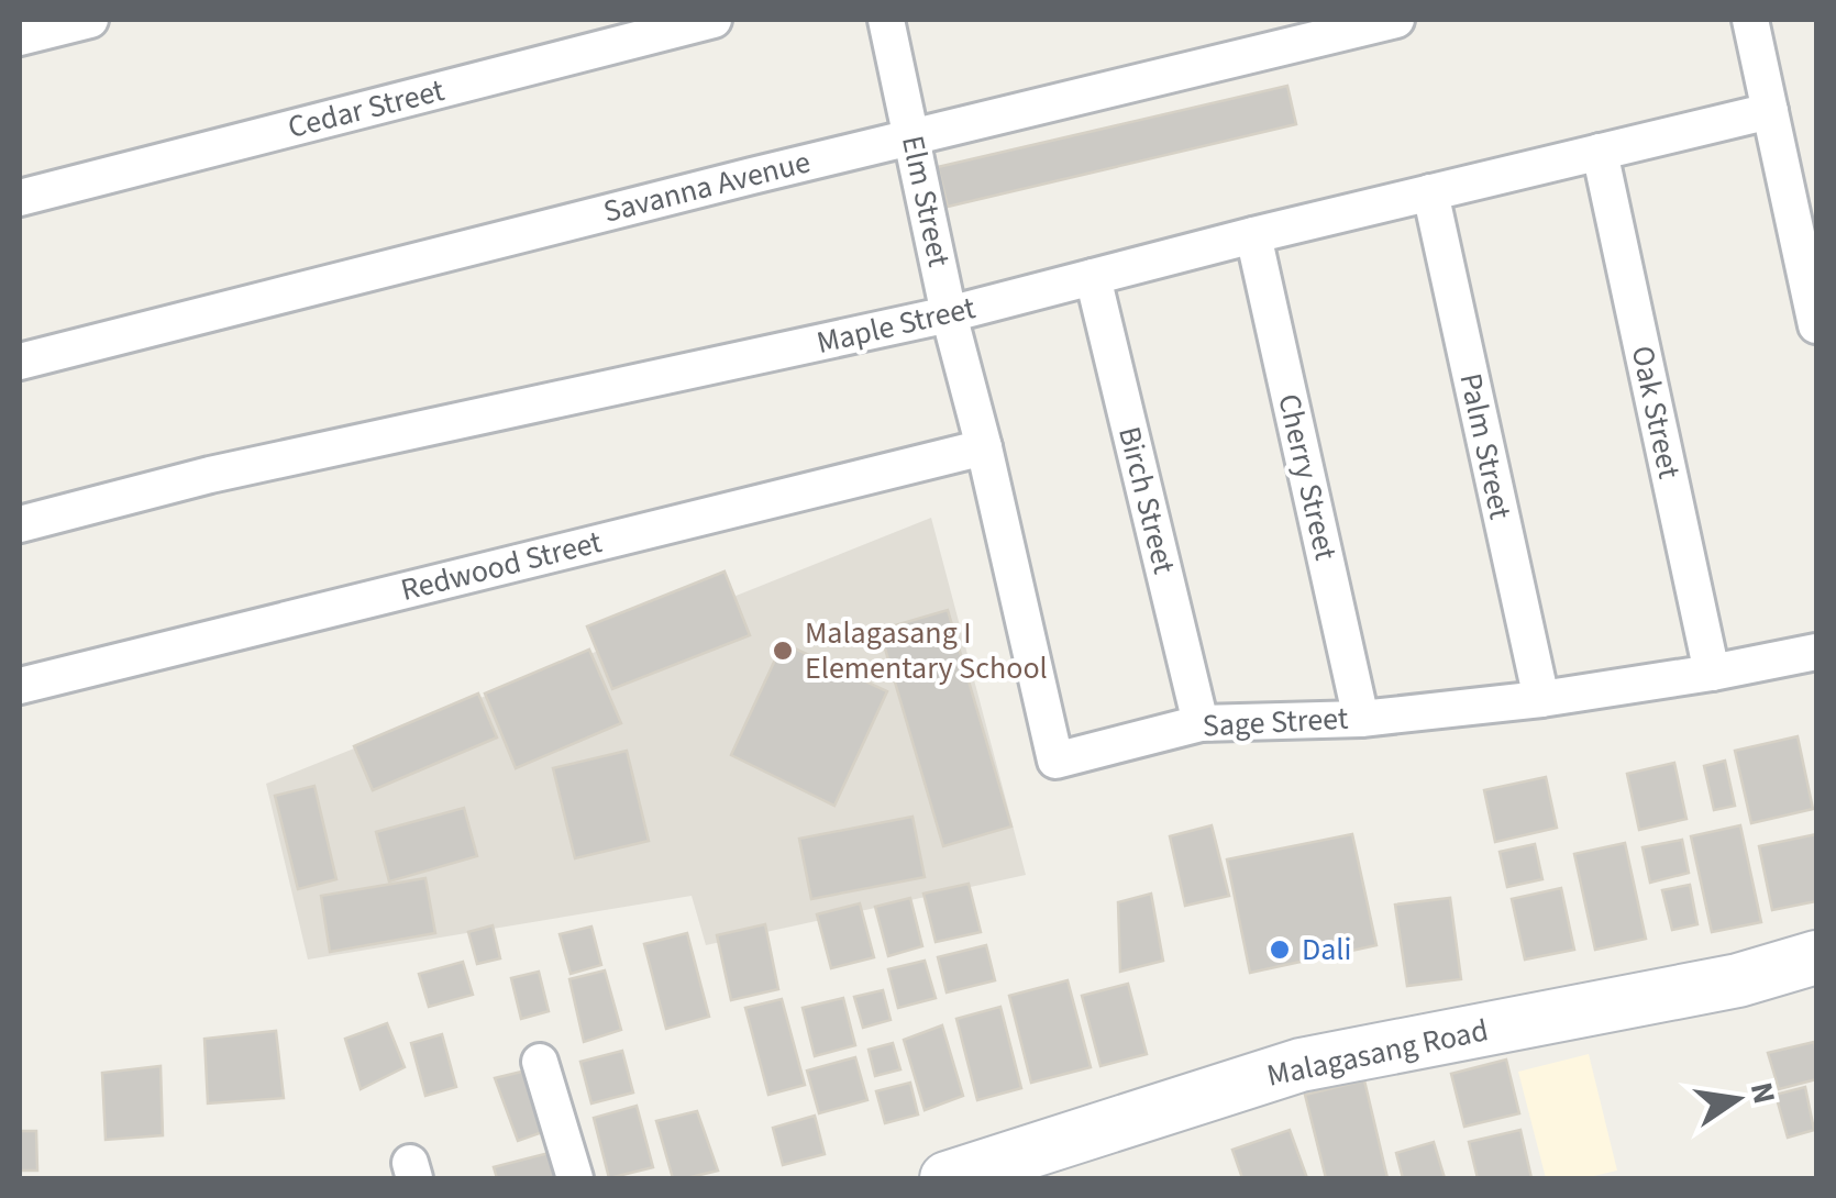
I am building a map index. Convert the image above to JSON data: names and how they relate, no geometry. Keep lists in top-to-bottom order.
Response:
{
  "streets": {
    "main road": ["Malagasang Road"],
    "street": [
      "Cedar Street",
      "Savanna Avenue",
      "Elm Street",
      "Maple Street",
      "Oak Street",
      "Palm Street",
      "Cherry Street",
      "Birch Street",
      "Redwood Street",
      "Sage Street"
    ]
  },
  "crossings": [
    ["Savanna Avenue", "Elm Street"],
    ["Elm Street", "Maple Street"],
    ["Elm Street", "Redwood Street"],
    ["Elm Street", "Sage Street"],
    ["Maple Street", "Oak Street"],
    ["Maple Street", "Palm Street"],
    ["Maple Street", "Cherry Street"],
    ["Maple Street", "Birch Street"],
    ["Oak Street", "Sage Street"],
    ["Palm Street", "Sage Street"],
    ["Cherry Street", "Sage Street"],
    ["Birch Street", "Sage Street"],
    ["Redwood Street", "Sage Street"]
  ],
  "places": ["Malagasang I Elementary School", "Dali"],
  "north": "right"
}
